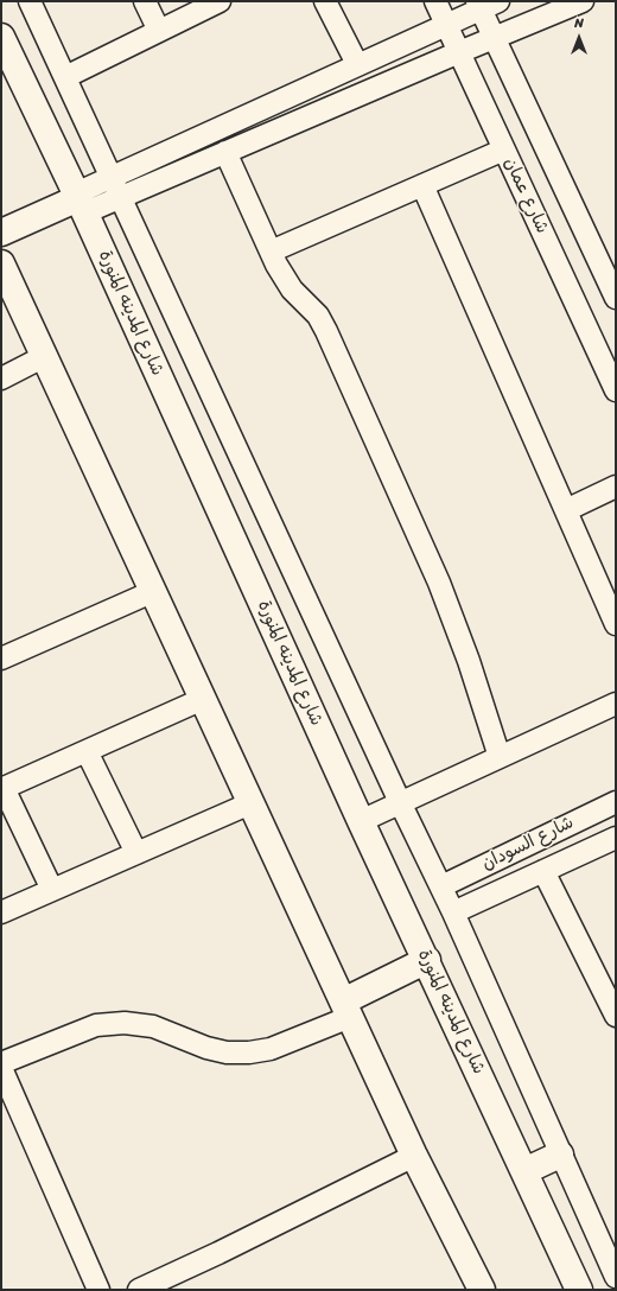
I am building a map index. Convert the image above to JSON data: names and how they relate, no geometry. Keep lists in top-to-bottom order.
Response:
{
  "streets": {
    "main road": ["شارع المدينه المنورة"],
    "street": ["شارع عمان", "شارع السودان"]
  },
  "north": "top"
}
